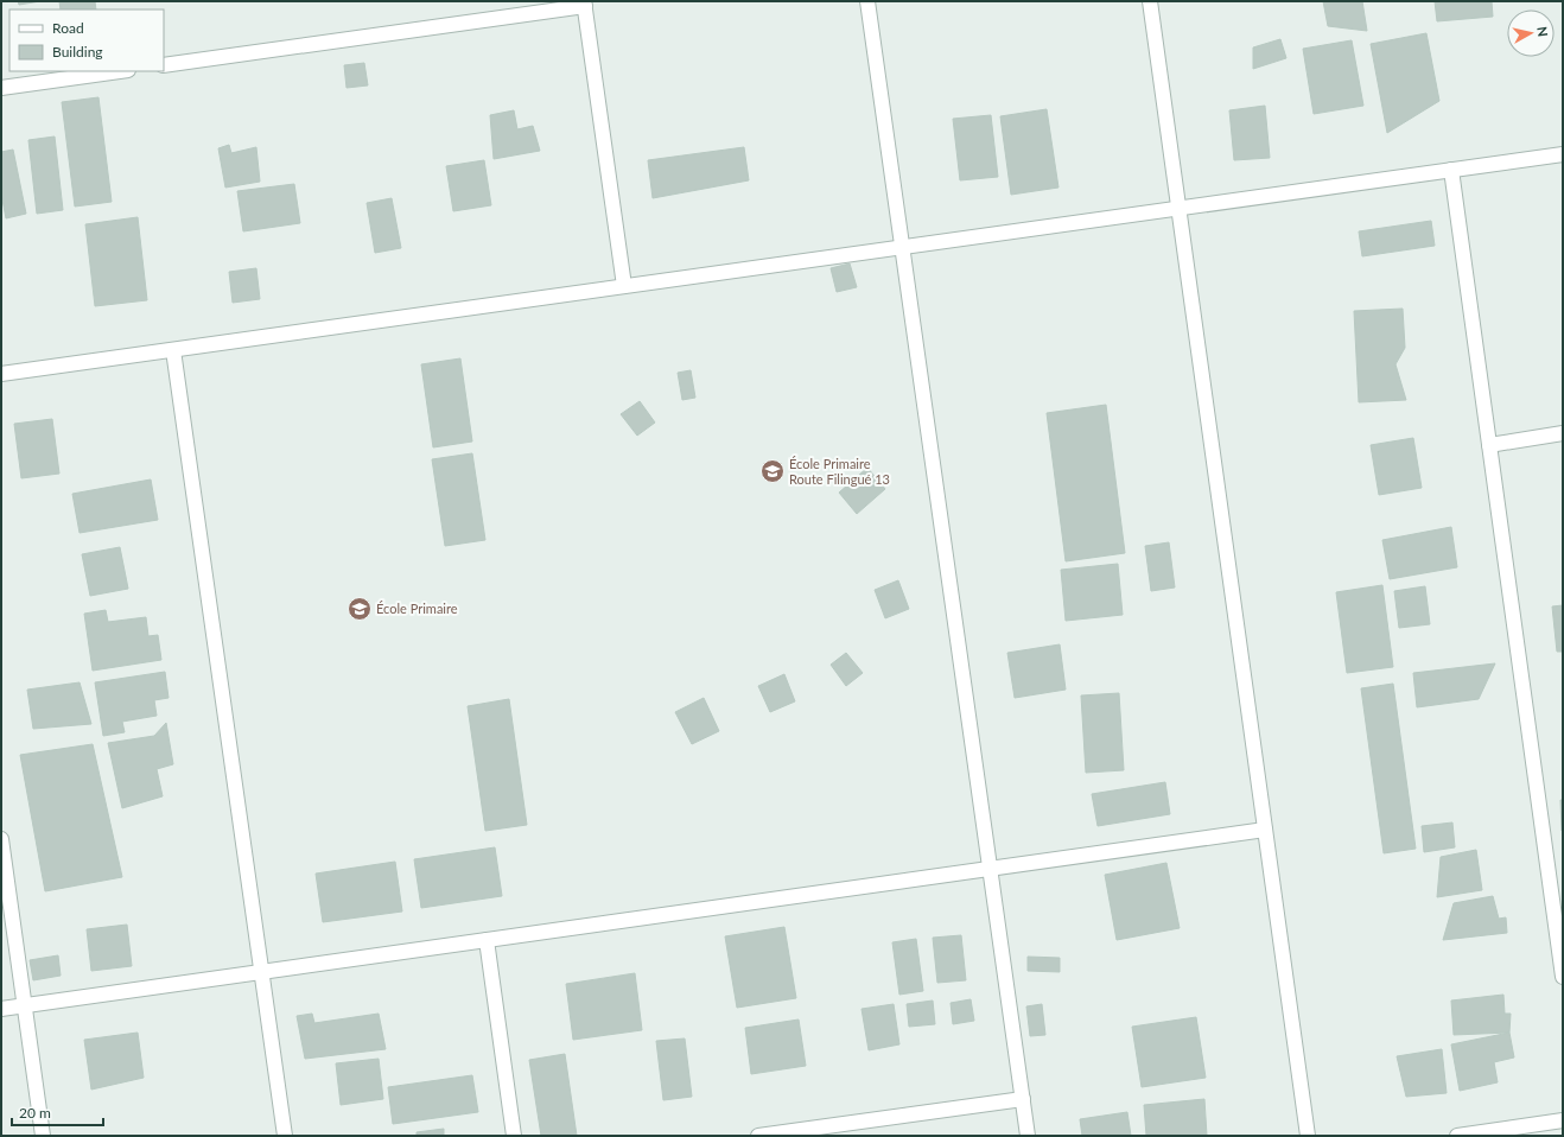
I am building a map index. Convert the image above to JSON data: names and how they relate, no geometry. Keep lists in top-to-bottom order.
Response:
{
  "places": {
    "school or university": ["École Primaire Route Filingué 13", "École Primaire"]
  },
  "legend": ["Road", "Building"],
  "scale_bar": "20 m",
  "north": "right"
}
